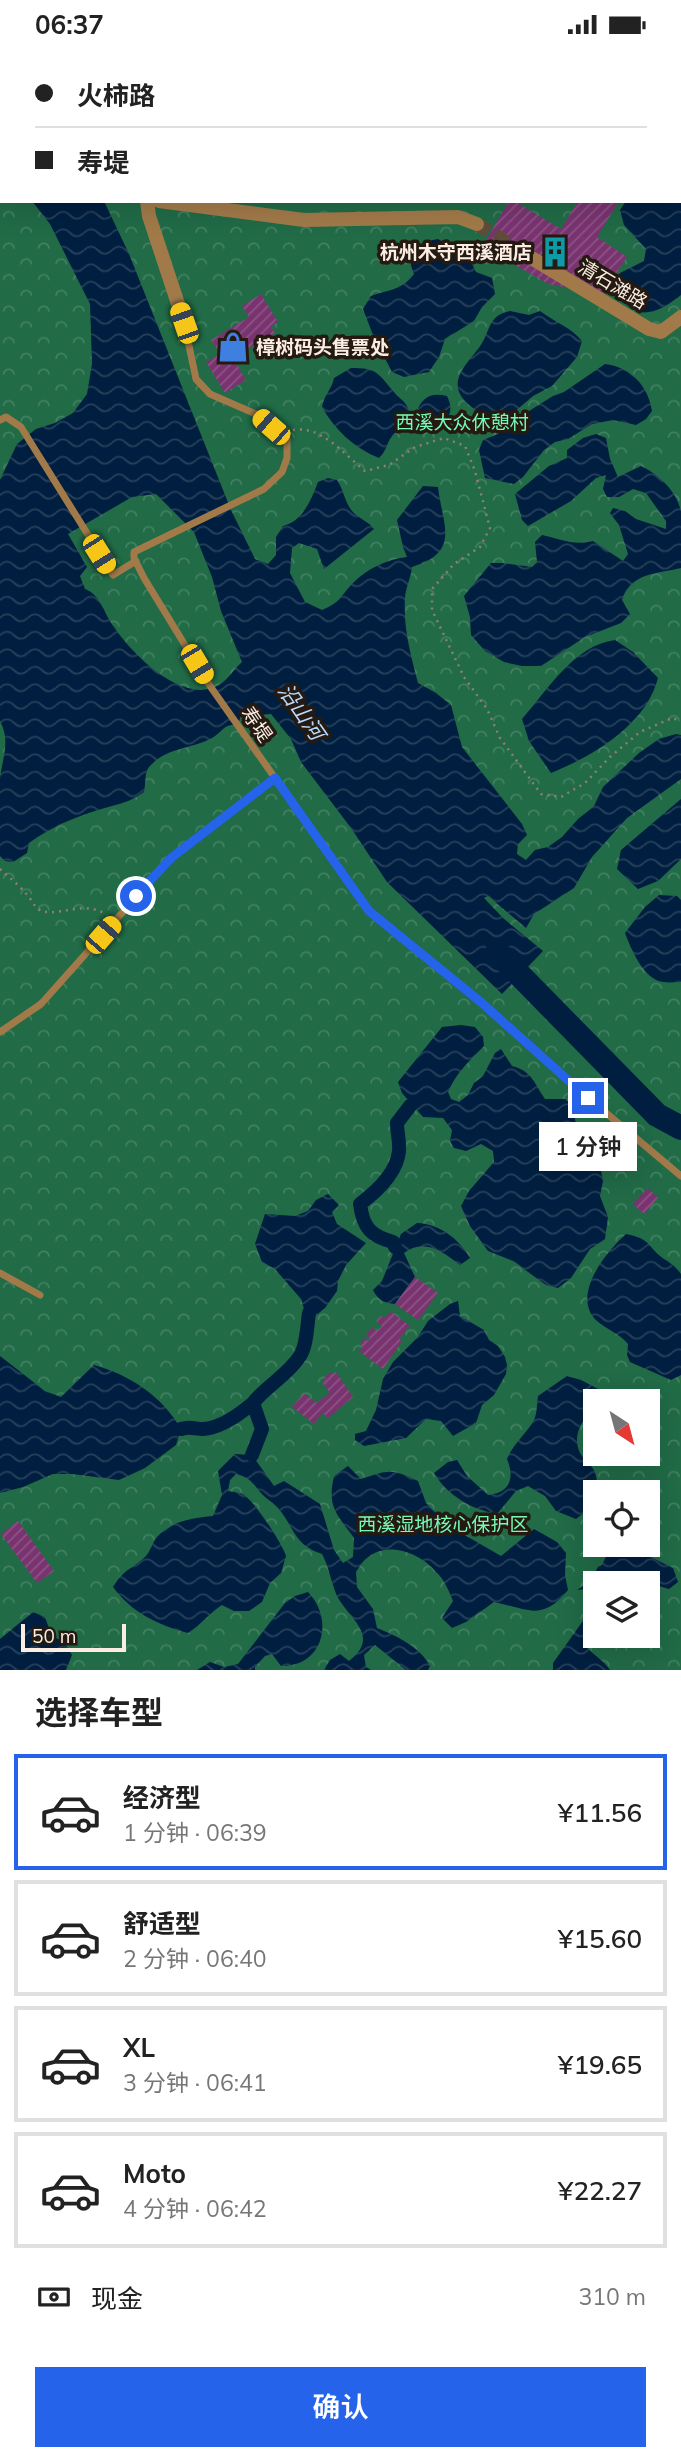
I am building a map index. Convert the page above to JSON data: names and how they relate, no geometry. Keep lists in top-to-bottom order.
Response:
{
  "streets": {
    "street": ["清石滩路"],
    "lane": ["寿堤"]
  },
  "water": ["沿山河"],
  "parks": ["西溪大众休憩村", "西溪湿地核心保护区"],
  "places": {
    "building": ["杭州木守西溪酒店"],
    "shop": ["樟树码头售票处"]
  },
  "scale_bar": "50 m",
  "north": "bottom right",
  "page": {
    "status": "06:37",
    "banner": ["火柿路", "寿堤"],
    "bubble": "1 分钟",
    "scale": "50 m",
    "heading": "选择车型",
    "list": [
      {
        "name": "经济型",
        "note": "1 分钟 · 06:39",
        "value": "¥11.56"
      },
      {
        "name": "舒适型",
        "note": "2 分钟 · 06:40",
        "value": "¥15.60"
      },
      {
        "name": "XL",
        "note": "3 分钟 · 06:41",
        "value": "¥19.65"
      },
      {
        "name": "Moto",
        "note": "4 分钟 · 06:42",
        "value": "¥22.27"
      }
    ],
    "pay": ["现金", "310 m"],
    "buttons": "确认"
  }
}
